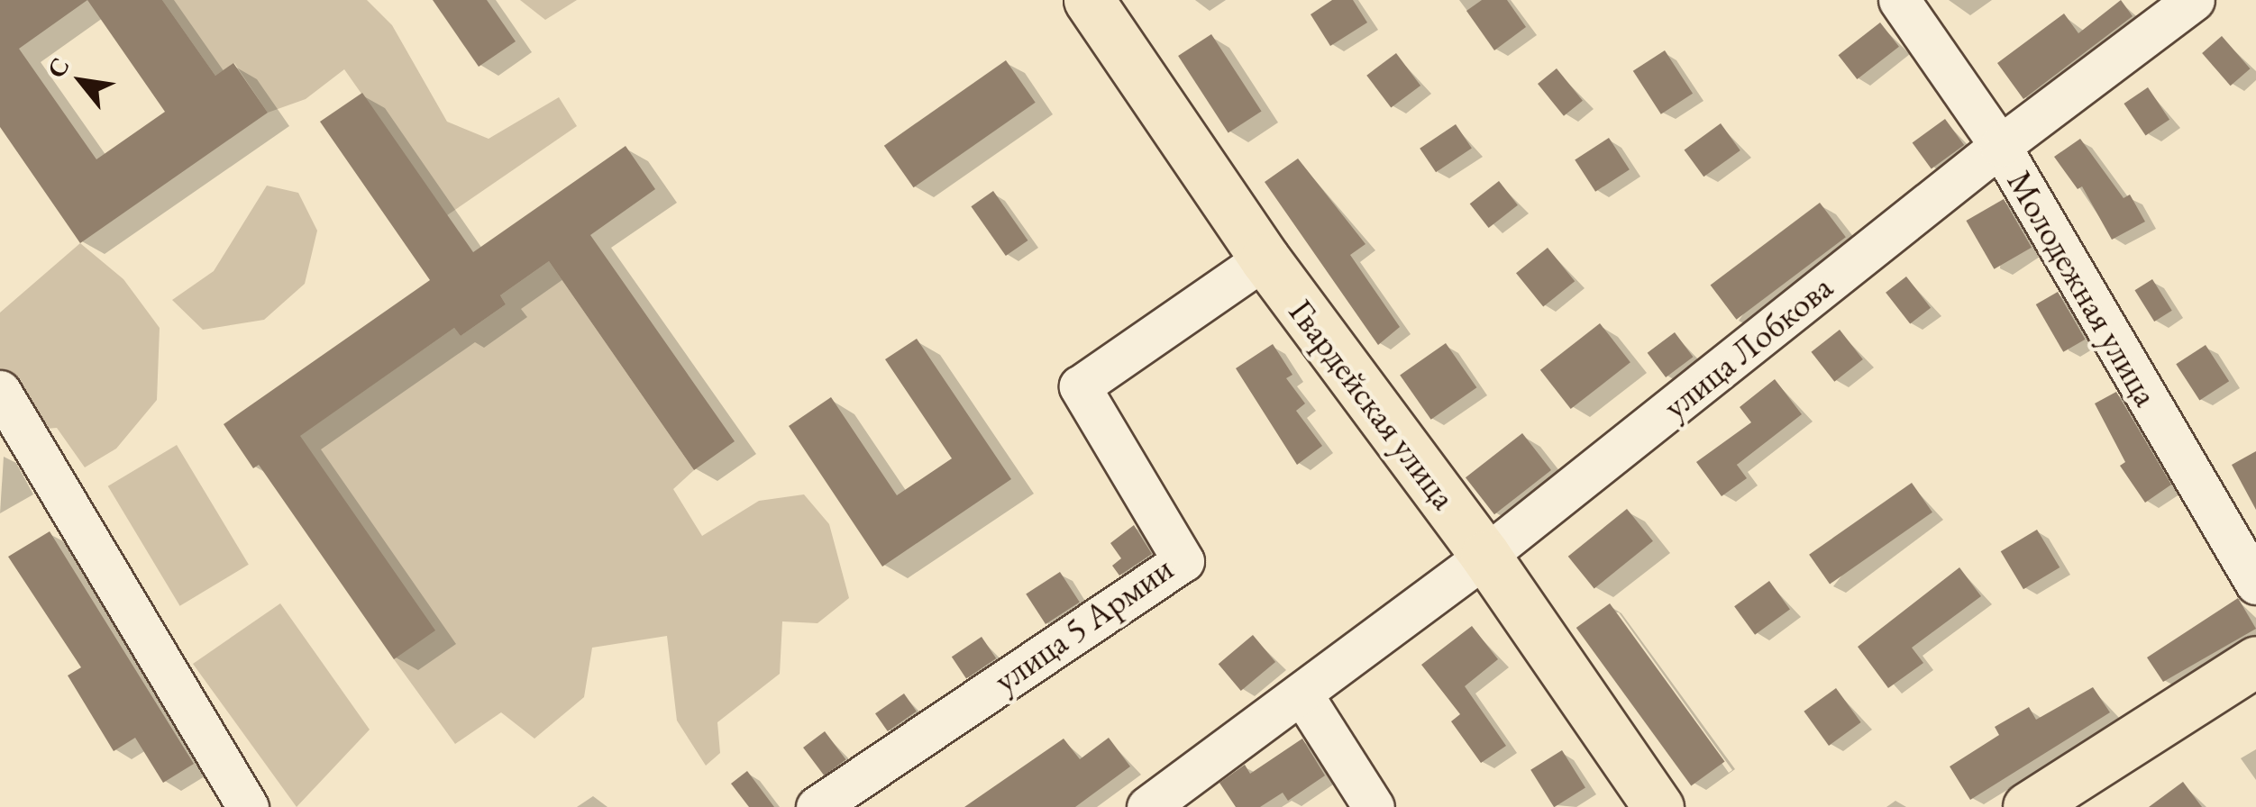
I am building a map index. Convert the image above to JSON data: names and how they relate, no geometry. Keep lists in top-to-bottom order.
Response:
{
  "streets": {
    "main road": ["Гвардейская улица"],
    "street": ["Молодежная улица", "улица Лобкова", "улица 5 Армии"]
  },
  "crossings": [
    ["Молодежная улица", "улица Лобкова"],
    ["улица Лобкова", "Гвардейская улица"],
    ["Гвардейская улица", "улица 5 Армии"]
  ],
  "north": "top left"
}
